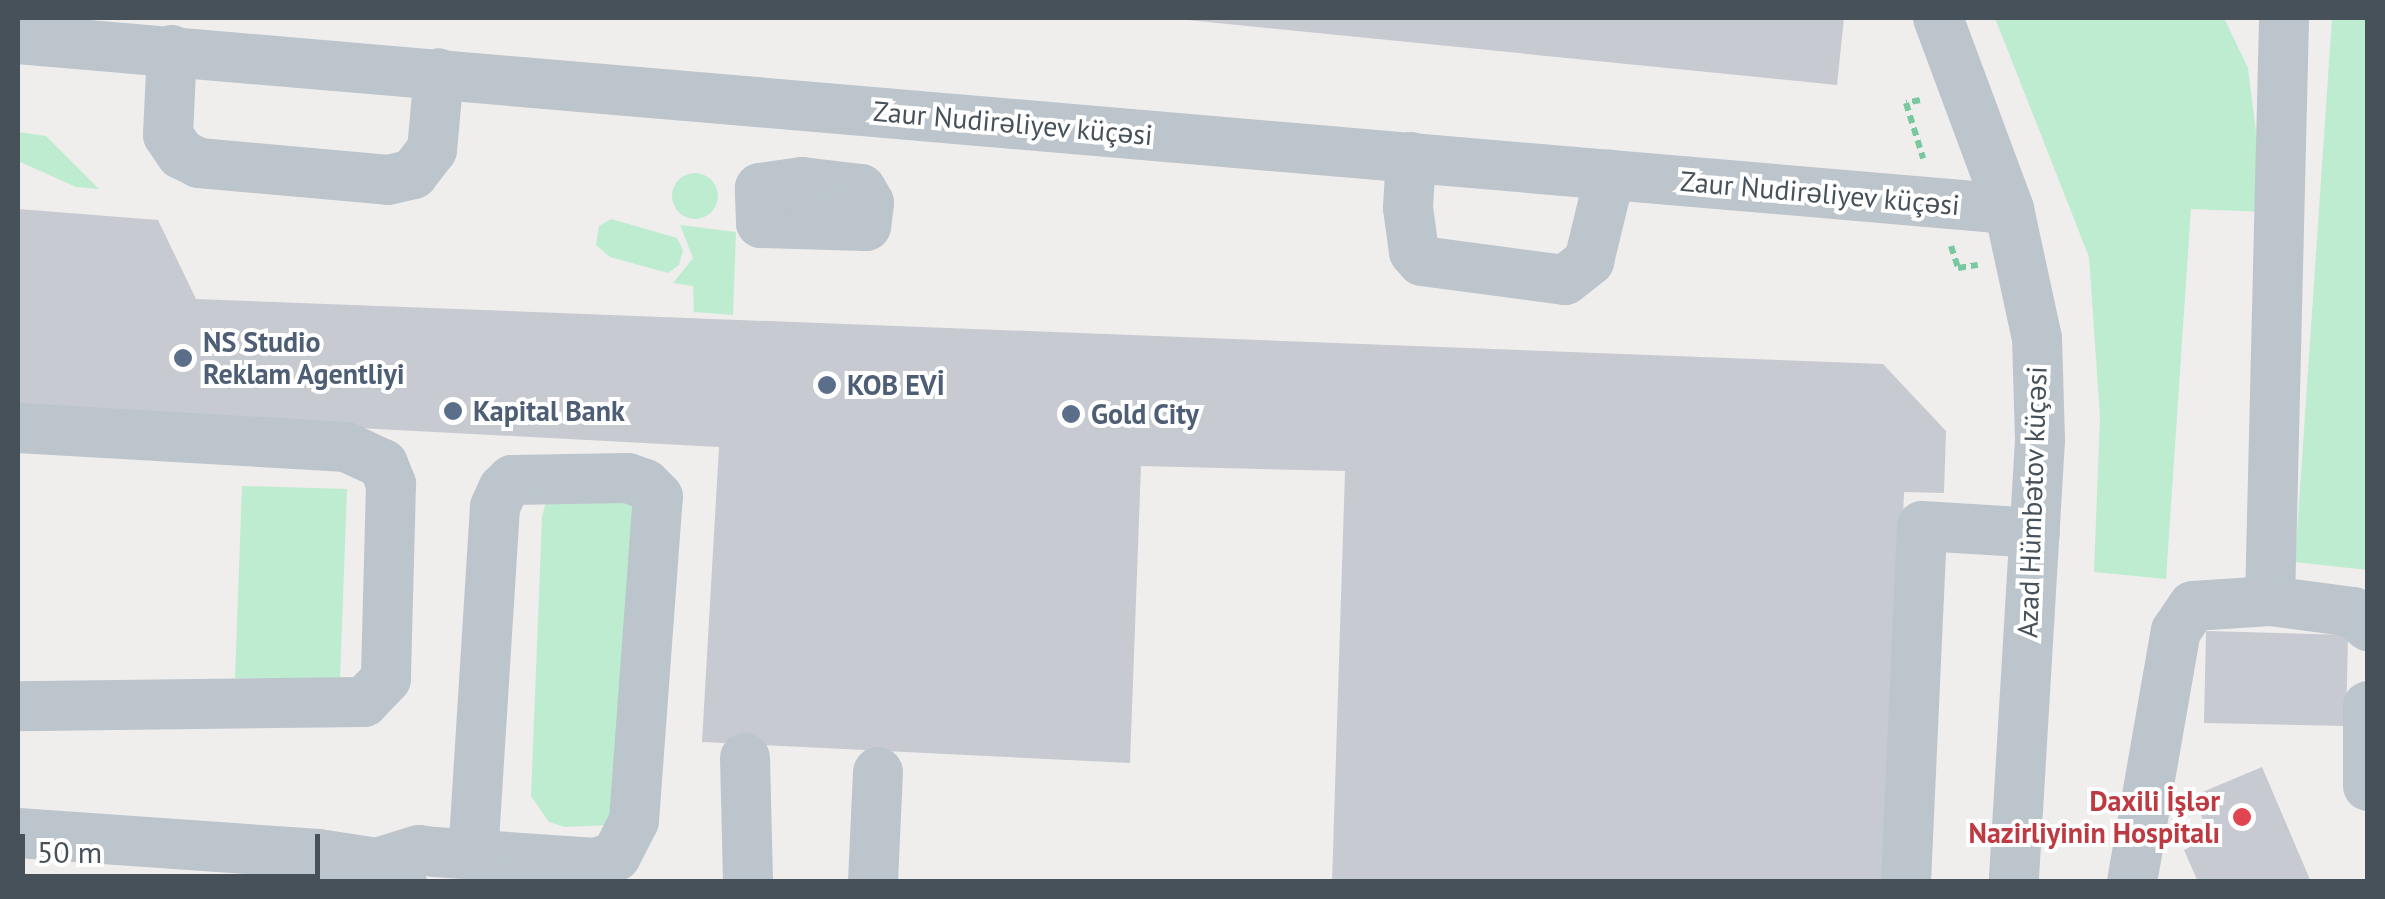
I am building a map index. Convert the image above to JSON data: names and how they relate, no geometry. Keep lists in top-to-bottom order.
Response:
{
  "streets": {
    "street": ["Zaur Nudirəliyev küçəsi", "Azad Hümbətov küçəsi"]
  },
  "crossings": [
    ["Zaur Nudirəliyev küçəsi", "Azad Hümbətov küçəsi"]
  ],
  "places": [
    "NS Studio Reklam Agentliyi",
    "KOB EVİ",
    "Kapital Bank",
    "Gold City",
    "Daxili İşlər Nazirliyinin Hospitalı"
  ],
  "scale_bar": "50 m"
}
